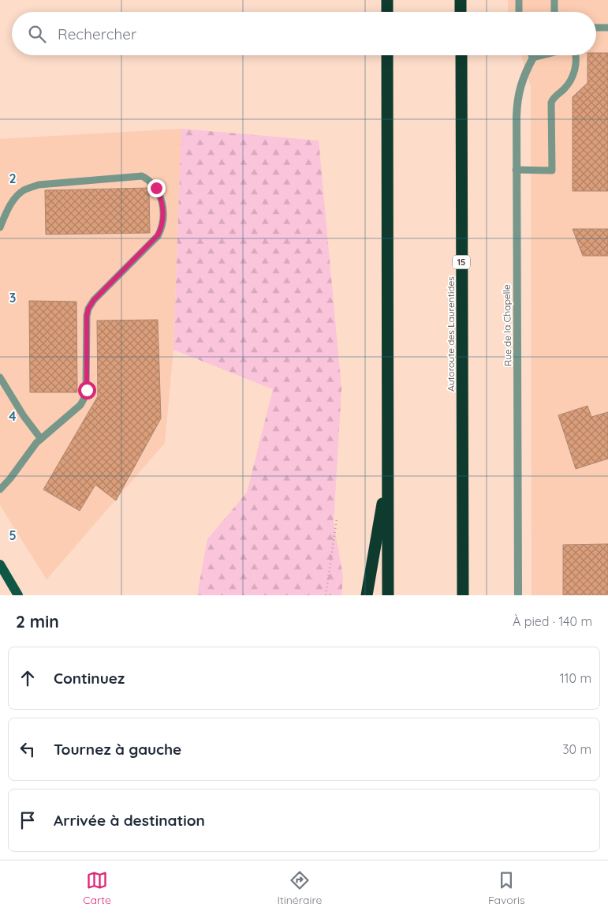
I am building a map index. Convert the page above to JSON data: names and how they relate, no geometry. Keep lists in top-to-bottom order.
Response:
{
  "streets": {
    "highway": ["15", "Autoroute des Laurentides"],
    "street": ["Rue de la Chapelle"]
  },
  "page": {
    "search": "Rechercher",
    "heading": ["2 min", "À pied · 140 m"],
    "list": [
      ["Continuez", "110 m"],
      ["Tournez à gauche", "30 m"],
      "Arrivée à destination"
    ],
    "nav": ["Carte", "Itinéraire", "Favoris"]
  },
  "grid": {
    "rows": [
      "2",
      "3",
      "4",
      "5"
    ]
  }
}
